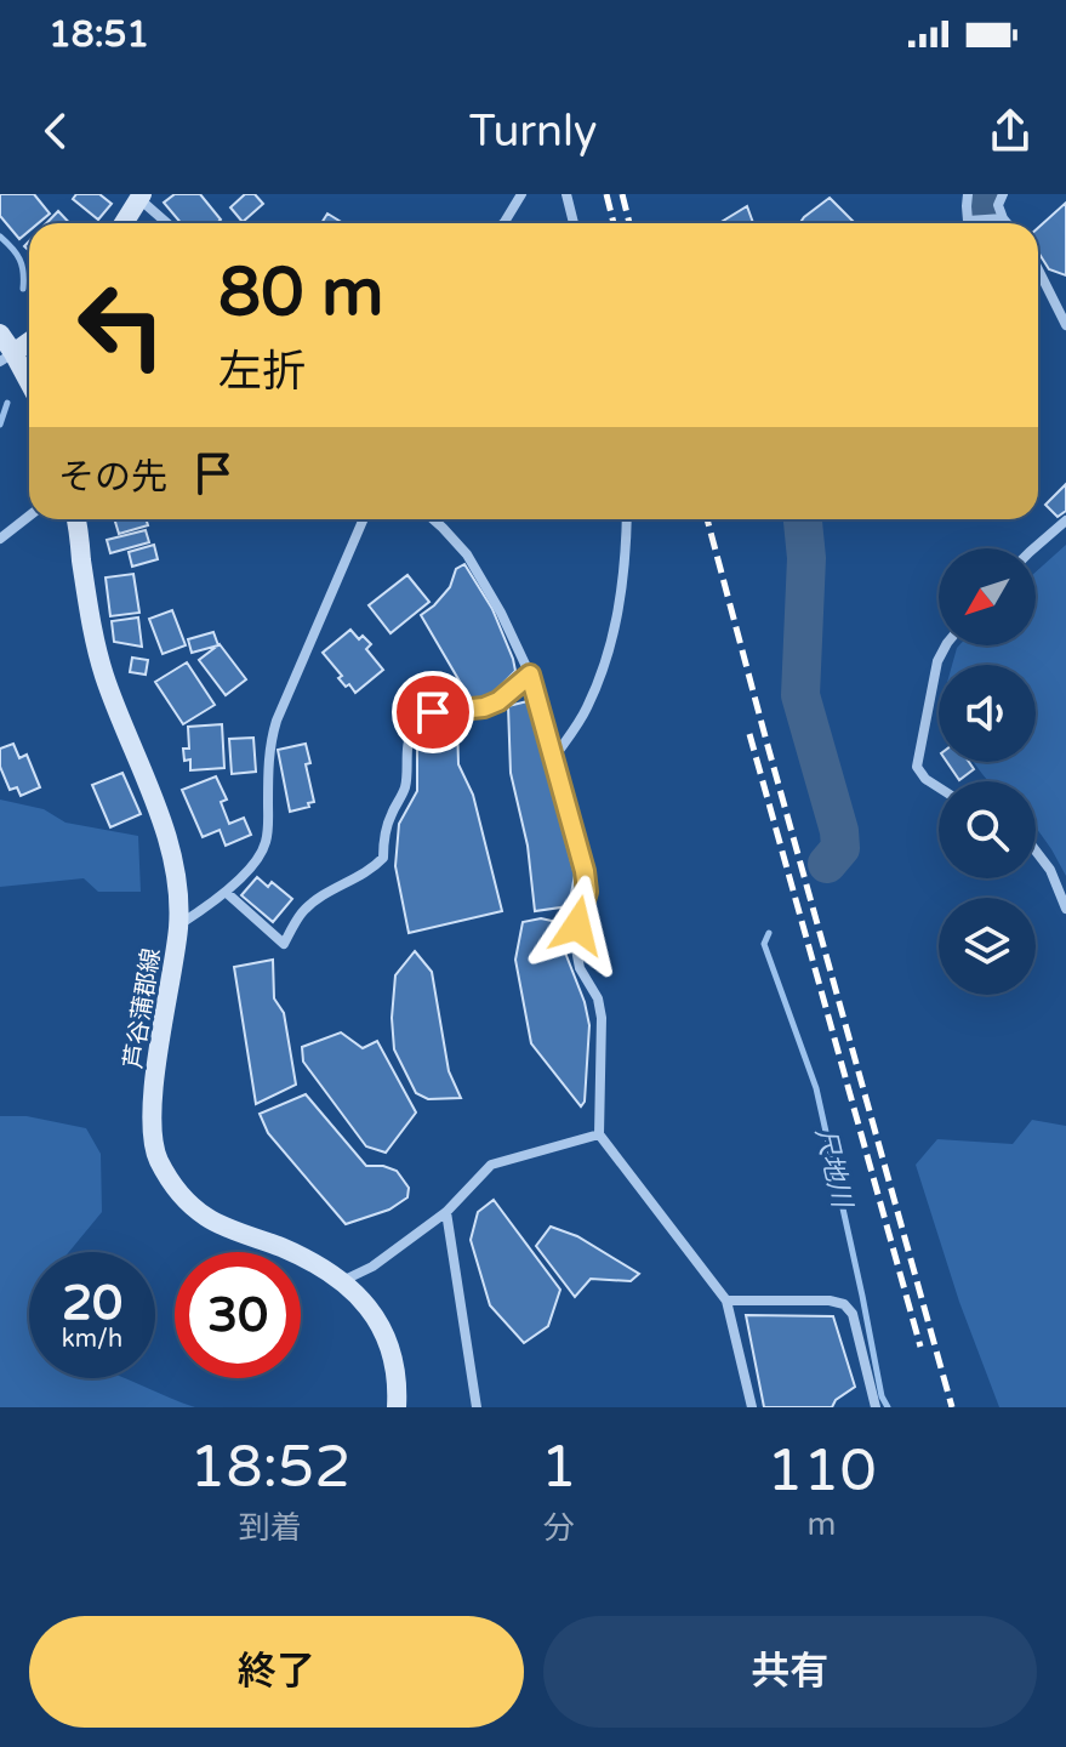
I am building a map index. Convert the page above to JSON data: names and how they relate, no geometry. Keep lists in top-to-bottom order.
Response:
{
  "streets": {
    "main road": ["芦谷蒲郡線"]
  },
  "water": ["尺地川"],
  "north": "bottom left",
  "page": {
    "status": "18:51",
    "header": "Turnly",
    "turn": ["80 m", "左折"],
    "then": "その先",
    "speed": "20 km/h",
    "limit": "30",
    "eta": [
      "18:52",
      "到着",
      "1",
      "分",
      "110",
      "m"
    ],
    "buttons": ["終了", "共有"]
  }
}
